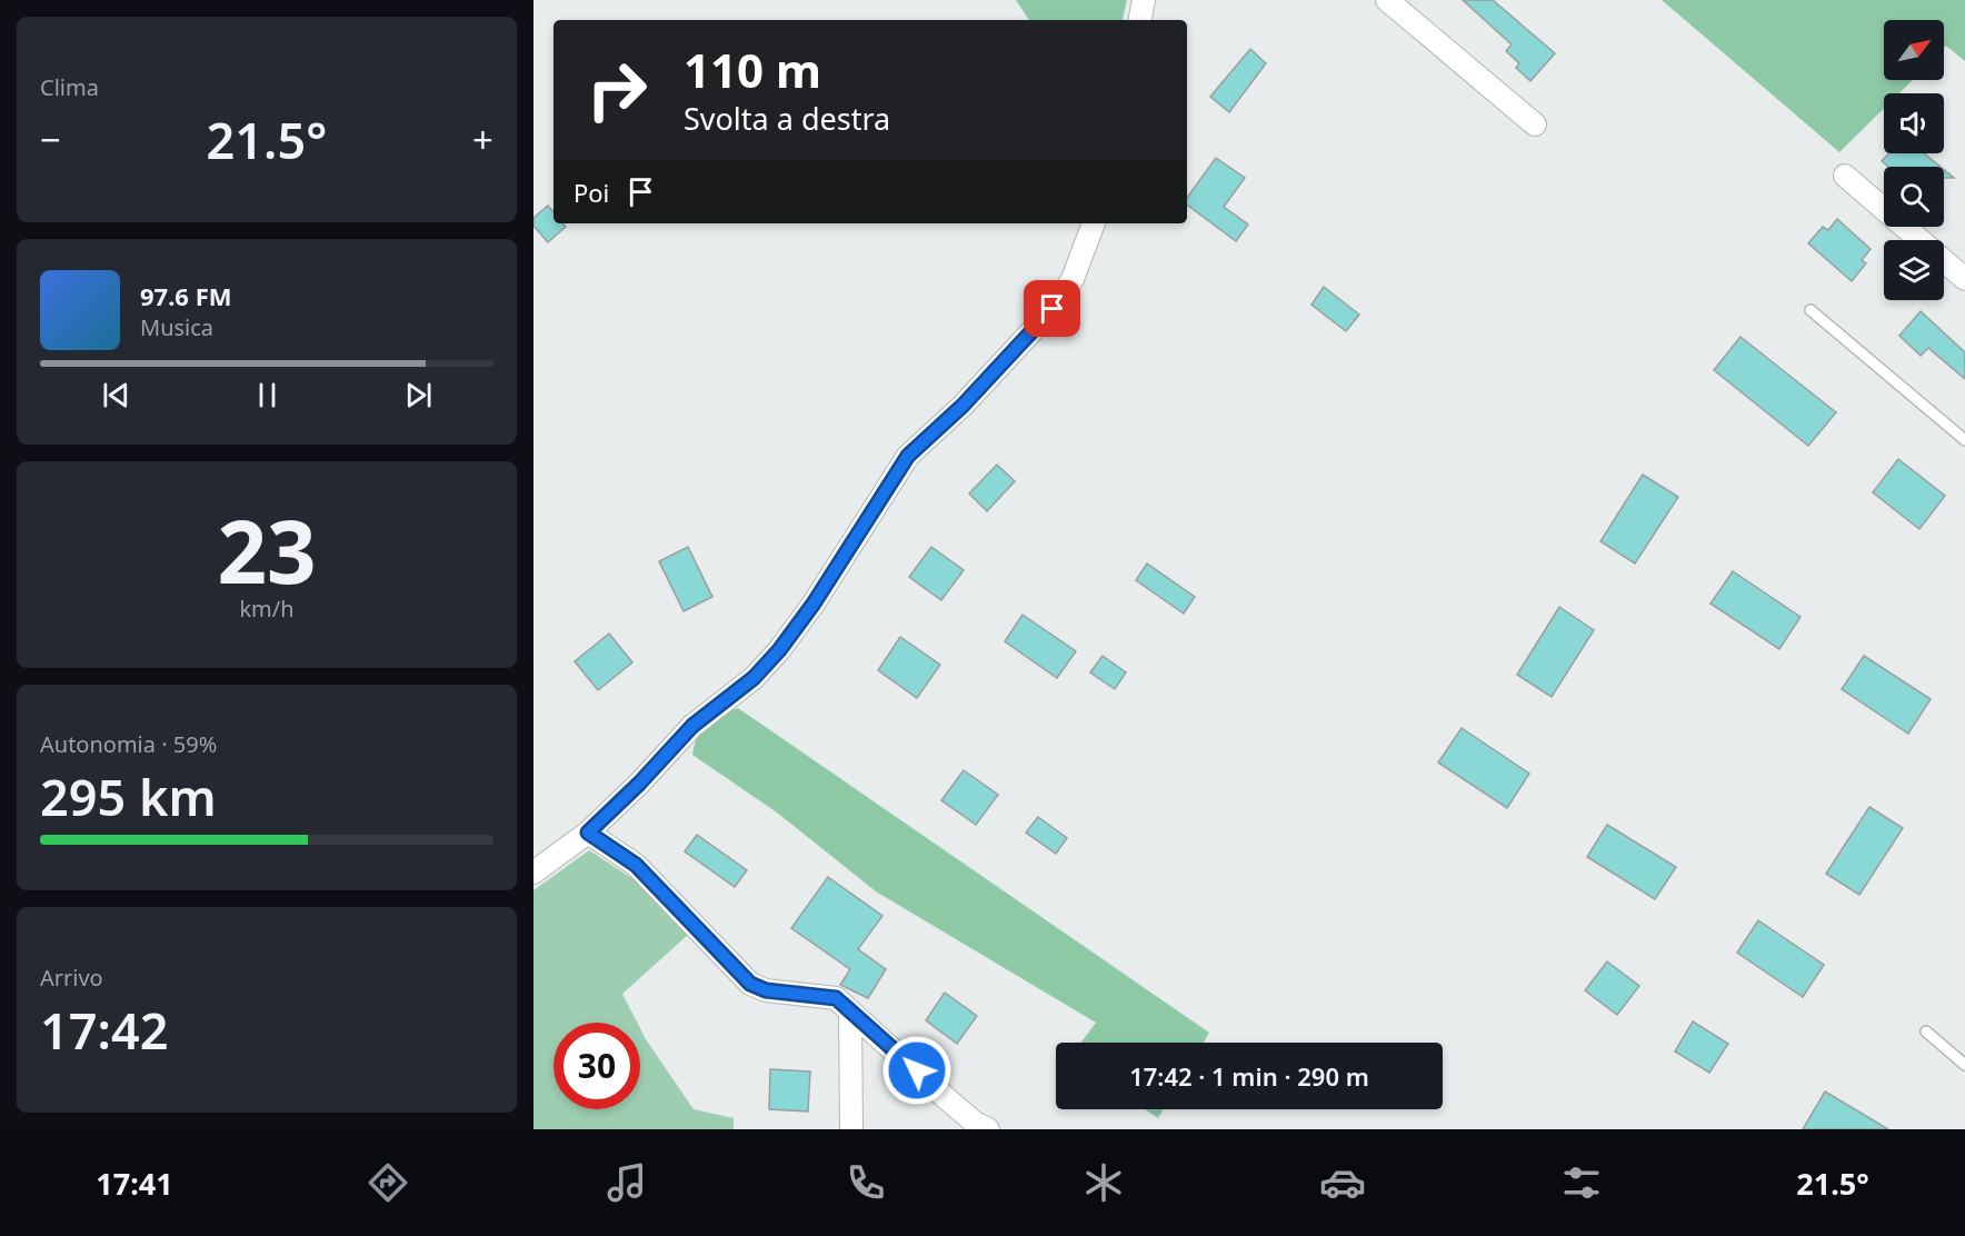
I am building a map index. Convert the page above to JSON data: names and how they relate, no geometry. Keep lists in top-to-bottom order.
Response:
{
  "north": "top right",
  "page": {
    "tile": [
      "Clima",
      ["23", "km/h"],
      ["Autonomia · 59%", "295 km"],
      ["Arrivo", "17:42"]
    ],
    "turn": ["110 m", "Svolta a destra"],
    "heat": ["−", "21.5°", "+"],
    "then": "Poi",
    "song": ["97.6 FM", "Musica"],
    "limit": "30",
    "trip": "17:42 · 1 min · 290 m",
    "tabs": ["17:41", "21.5°"]
  }
}
